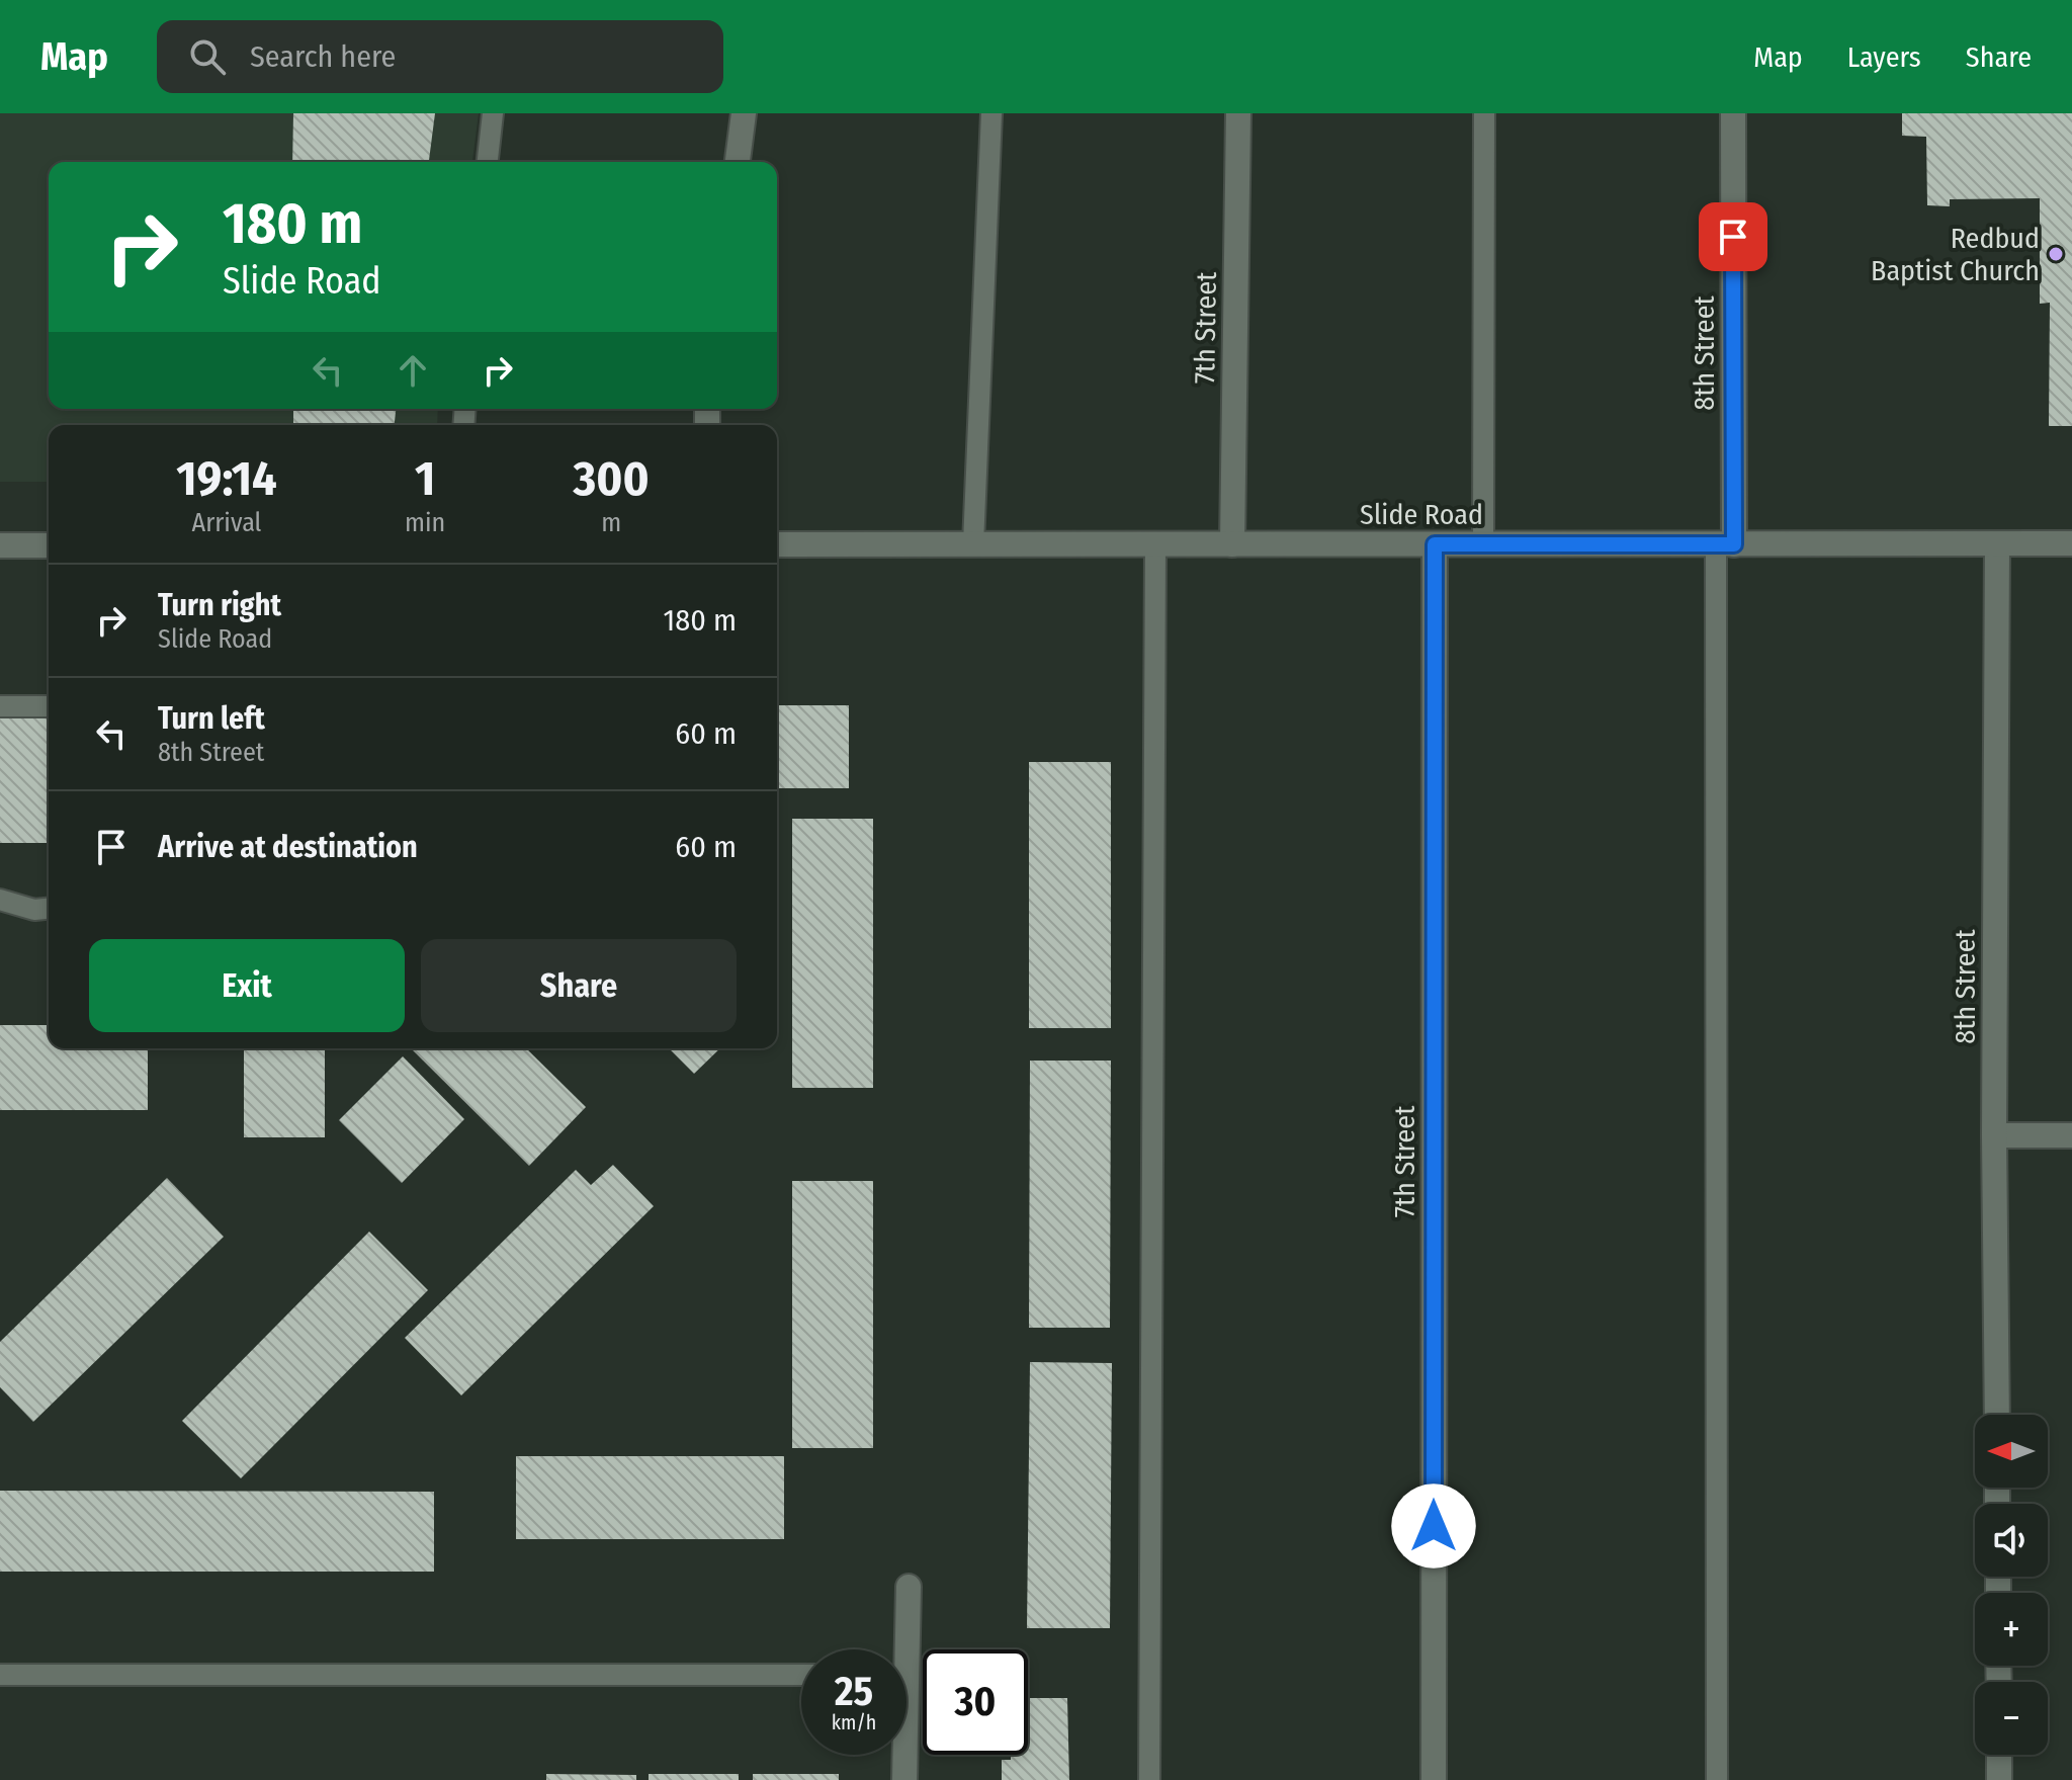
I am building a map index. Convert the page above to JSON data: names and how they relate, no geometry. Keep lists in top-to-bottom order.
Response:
{
  "streets": {
    "street": ["7th Street", "8th Street", "Slide Road"]
  },
  "crossings": [
    ["7th Street", "Slide Road"],
    ["8th Street", "Slide Road"]
  ],
  "places": ["Redbud Baptist Church"],
  "north": "left",
  "page": {
    "header": "Map",
    "search": "Search here",
    "nav": ["Map", "Layers", "Share"],
    "turn": ["180 m", "Slide Road"],
    "eta": [
      "19:14",
      "Arrival",
      "1",
      "min",
      "300",
      "m"
    ],
    "list": [
      {
        "name": "Turn right",
        "note": "Slide Road",
        "value": "180 m"
      },
      {
        "name": "Turn left",
        "note": "8th Street",
        "value": "60 m"
      },
      {
        "name": "Arrive at destination",
        "value": "60 m"
      }
    ],
    "buttons": ["Exit", "Share"],
    "map_buttons": ["+", "−"],
    "speed": "25 km/h",
    "limit": "30"
  }
}
